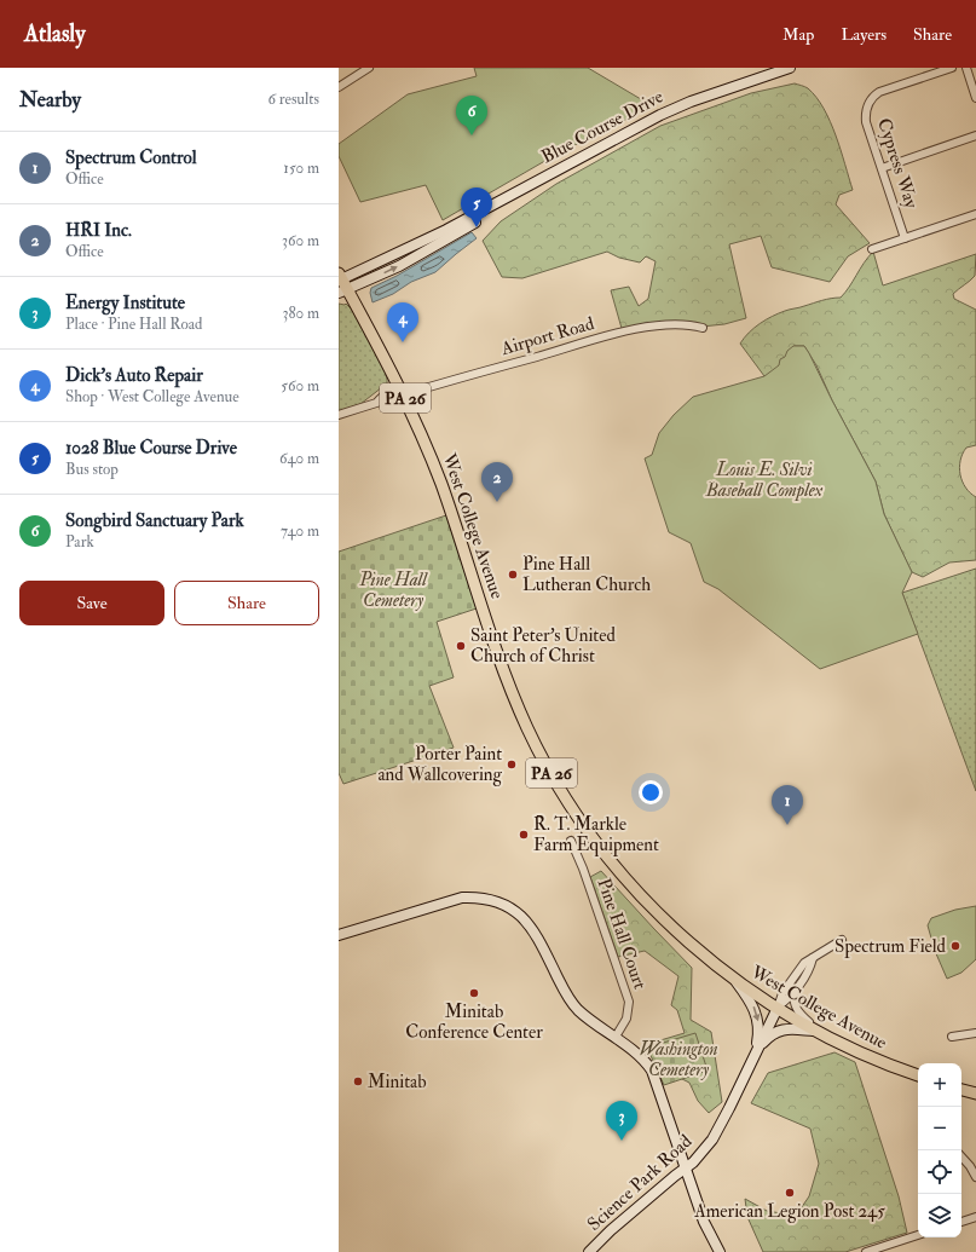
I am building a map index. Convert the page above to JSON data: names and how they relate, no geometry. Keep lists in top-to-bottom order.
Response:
{
  "streets": {
    "main road": [
      "Blue Course Drive",
      "PA 26",
      "West College Avenue",
      "Science Park Road"
    ],
    "street": ["Cypress Way", "Airport Road", "Pine Hall Court"]
  },
  "crossings": [
    ["Blue Course Drive", "West College Avenue"],
    ["Airport Road", "West College Avenue"],
    ["West College Avenue", "Science Park Road"]
  ],
  "parks": ["Louis E. Silvi Baseball Complex", "Pine Hall Cemetery", "Washington Cemetery"],
  "places": [
    "Pine Hall Lutheran Church",
    "Saint Peter's United Church of Christ",
    "Porter Paint and Wallcovering",
    "R. T. Markle Farm Equipment",
    "Spectrum Field",
    "Minitab Conference Center",
    "Minitab",
    "American Legion Post 245"
  ],
  "page": {
    "header": "Atlasly",
    "nav": ["Map", "Layers", "Share"],
    "heading": ["Nearby", "6 results"],
    "pins": [
      "6",
      "5",
      "4",
      "2",
      "1",
      "3"
    ],
    "list": [
      {
        "mark": "1",
        "name": "Spectrum Control",
        "note": "Office",
        "value": "150 m"
      },
      {
        "mark": "2",
        "name": "HRI Inc.",
        "note": "Office",
        "value": "360 m"
      },
      {
        "mark": "3",
        "name": "Energy Institute",
        "note": "Place · Pine Hall Road",
        "value": "380 m"
      },
      {
        "mark": "4",
        "name": "Dick's Auto Repair",
        "note": "Shop · West College Avenue",
        "value": "560 m"
      },
      {
        "mark": "5",
        "name": "1028 Blue Course Drive",
        "note": "Bus stop",
        "value": "640 m"
      },
      {
        "mark": "6",
        "name": "Songbird Sanctuary Park",
        "note": "Park",
        "value": "740 m"
      }
    ],
    "buttons": ["Save", "Share"],
    "map_buttons": ["+", "−"]
  }
}
